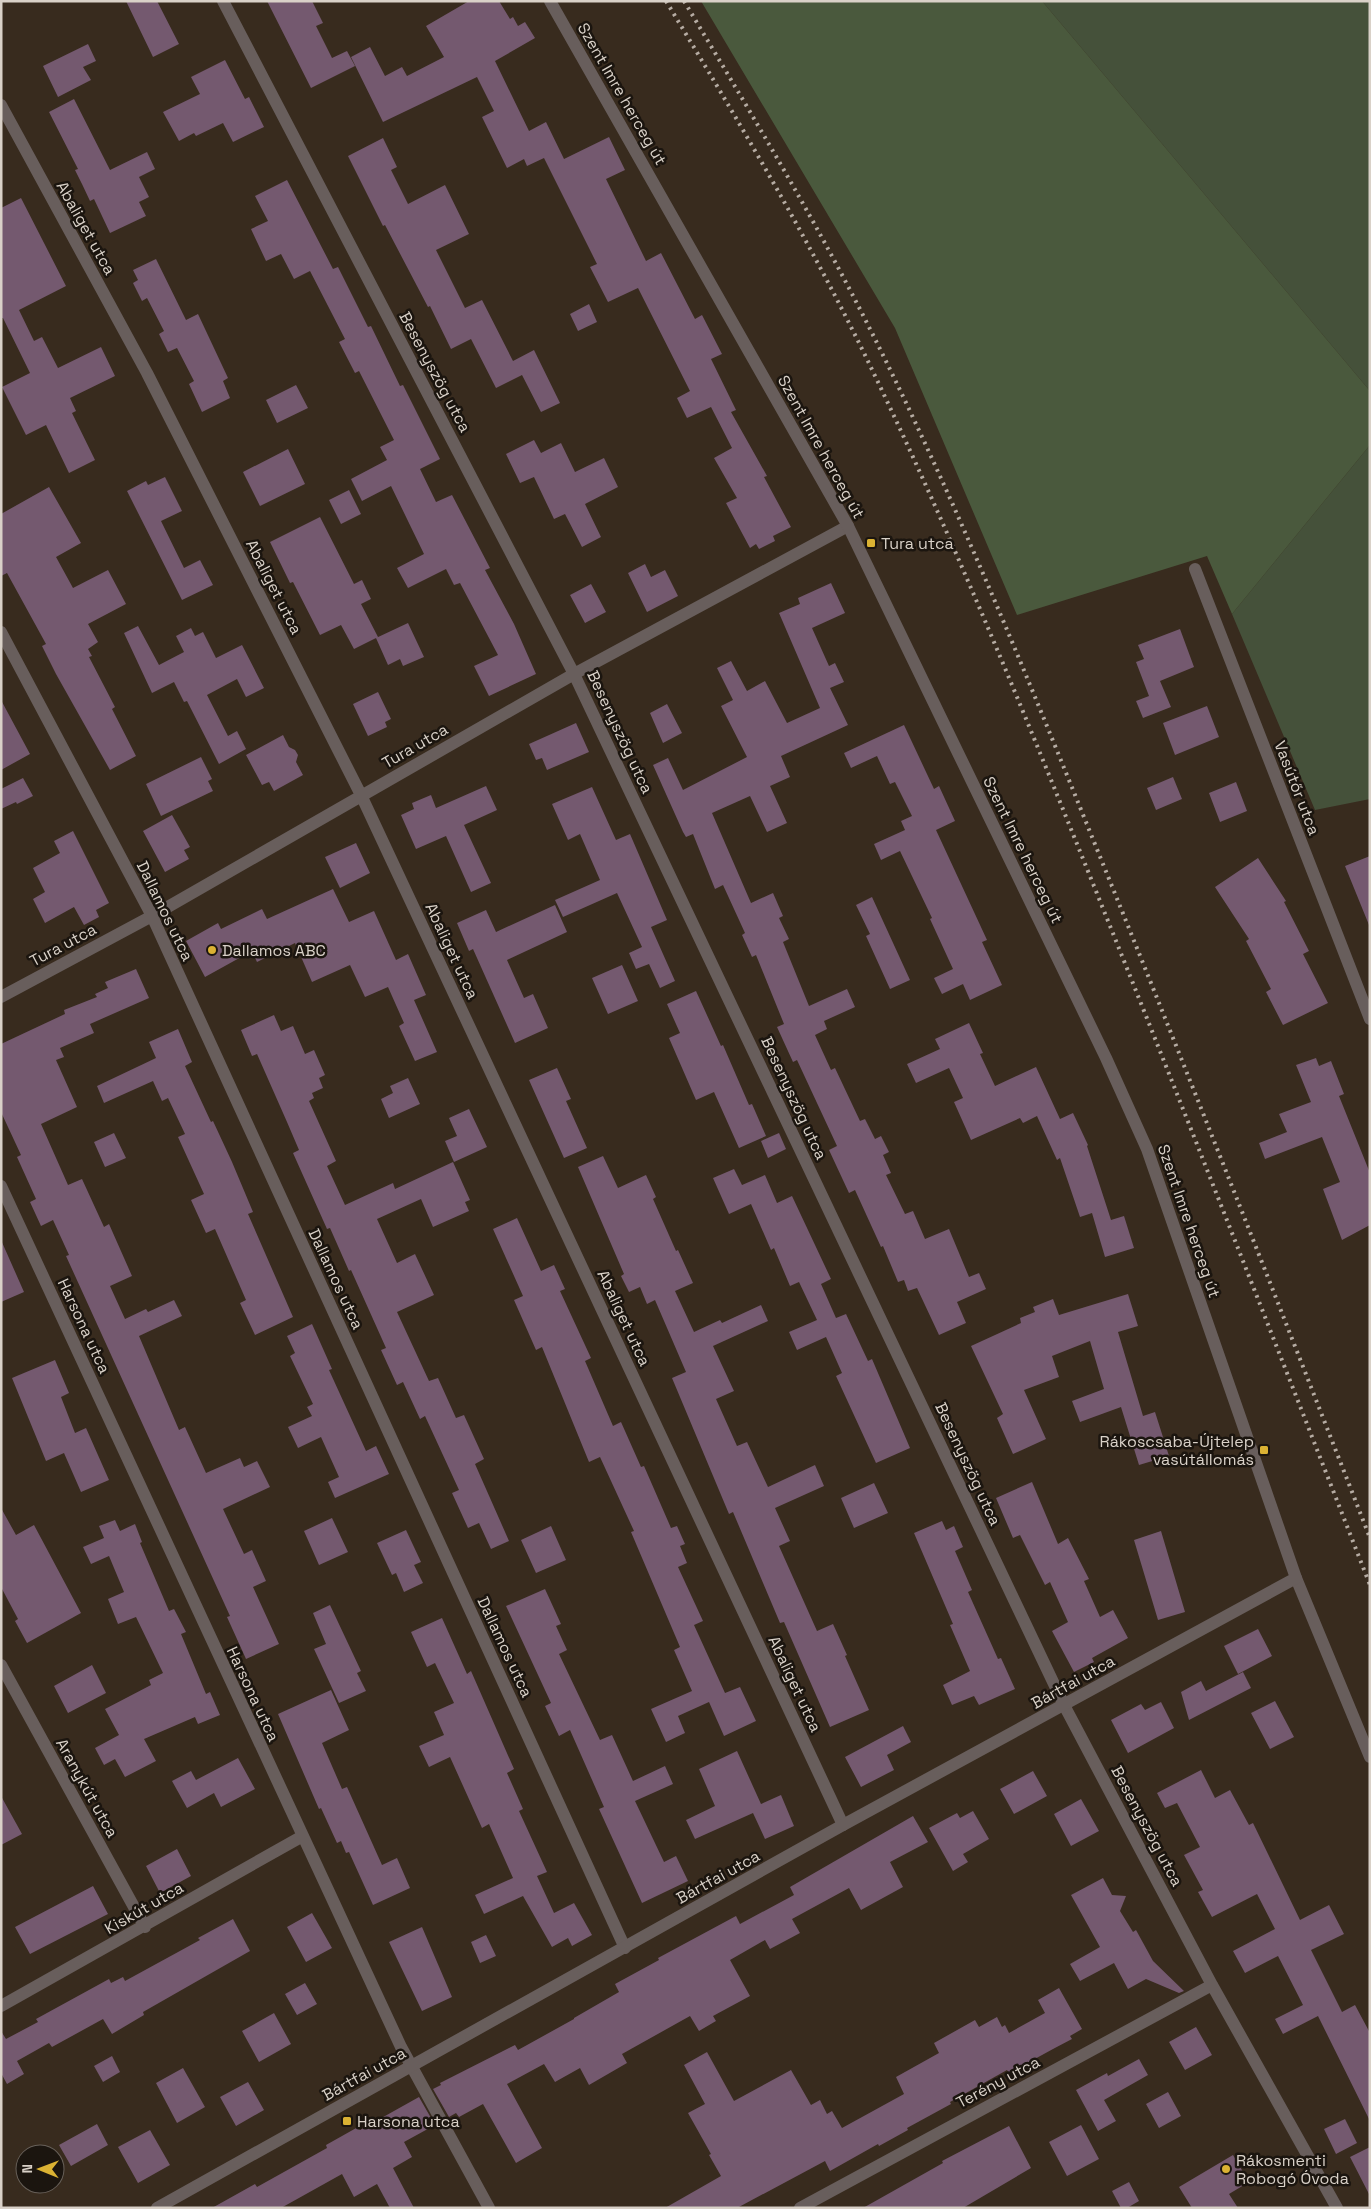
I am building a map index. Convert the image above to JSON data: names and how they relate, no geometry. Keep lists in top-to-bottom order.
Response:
{
  "streets": {
    "street": [
      "Szent Imre herceg út",
      "Abaliget utca",
      "Besenyszög utca",
      "Tura utca",
      "Vasútőr utca",
      "Dallamos utca",
      "Harsona utca",
      "Bártfai utca",
      "Aranykút utca",
      "Kiskút utca",
      "Terény utca"
    ]
  },
  "crossings": [
    ["Szent Imre herceg út", "Tura utca"],
    ["Szent Imre herceg út", "Bártfai utca"],
    ["Abaliget utca", "Tura utca"],
    ["Abaliget utca", "Bártfai utca"],
    ["Besenyszög utca", "Tura utca"],
    ["Besenyszög utca", "Bártfai utca"],
    ["Besenyszög utca", "Terény utca"],
    ["Tura utca", "Dallamos utca"],
    ["Dallamos utca", "Bártfai utca"],
    ["Harsona utca", "Bártfai utca"],
    ["Harsona utca", "Kiskút utca"],
    ["Aranykút utca", "Kiskút utca"]
  ],
  "places": {
    "transit": ["Tura utca", "Rákoscsaba-Újtelep vasútállomás", "Harsona utca"],
    "other": ["Dallamos ABC", "Rákosmenti Robogó Óvoda"]
  },
  "north": "left"
}
